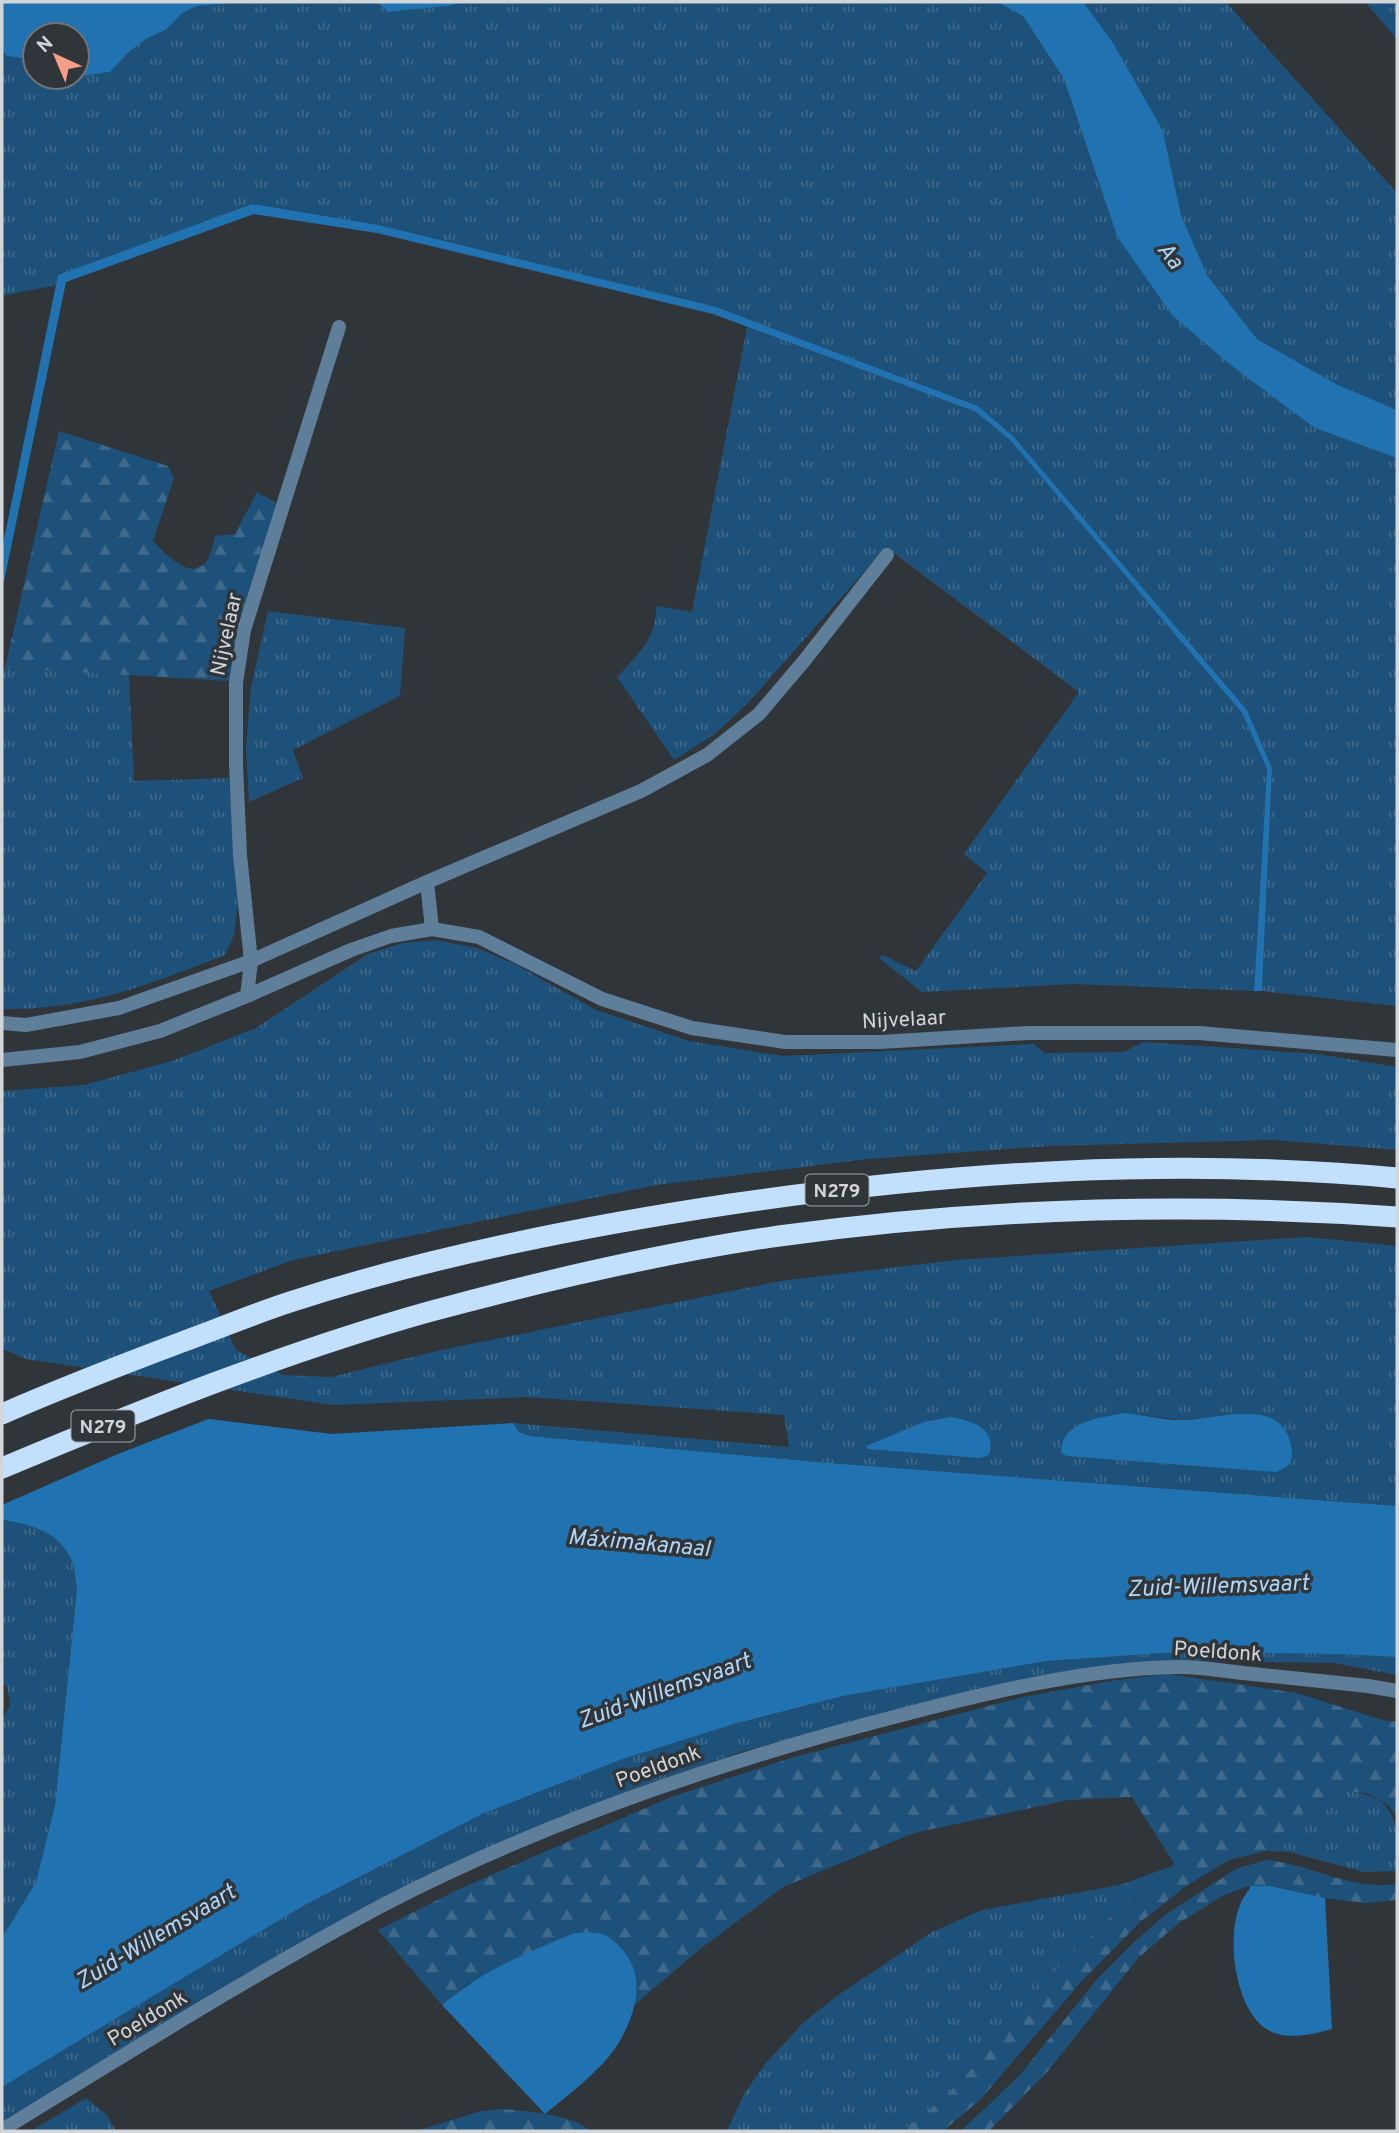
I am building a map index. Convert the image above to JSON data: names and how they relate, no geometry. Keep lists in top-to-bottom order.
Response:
{
  "streets": {
    "highway": ["N279"],
    "street": ["Nijvelaar", "Poeldonk"]
  },
  "water": ["Aa", "Máximakanaal", "Zuid-Willemsvaart"],
  "north": "top left"
}
